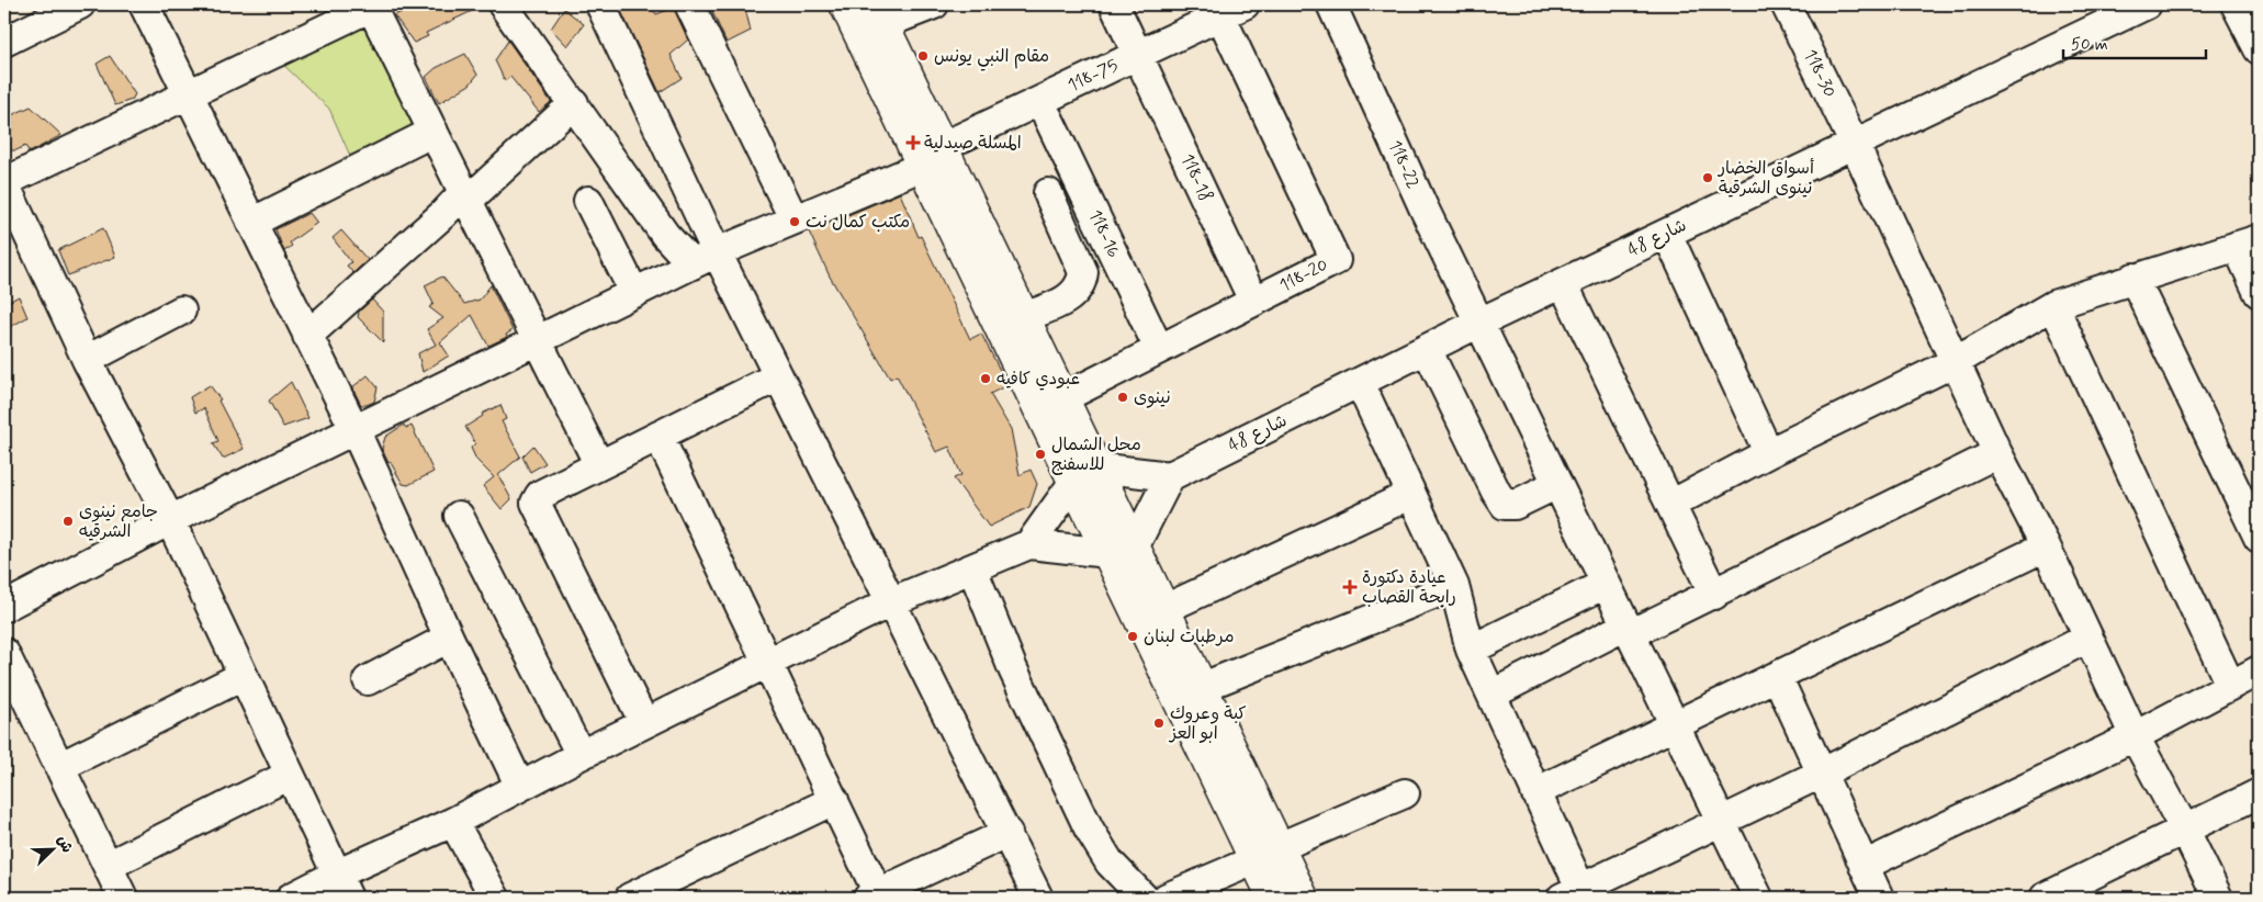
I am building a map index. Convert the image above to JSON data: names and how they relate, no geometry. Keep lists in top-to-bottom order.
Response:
{
  "streets": {
    "street": [
      "118-30",
      "118-75",
      "118-22",
      "118-18",
      "118-16",
      "شارع 48",
      "118-20"
    ]
  },
  "crossings": [
    ["118-30", "شارع 48"],
    ["118-75", "118-18"],
    ["118-75", "118-20"],
    ["118-22", "شارع 48"],
    ["118-18", "118-20"],
    ["118-16", "118-20"]
  ],
  "places": {
    "other": [
      "مقام النبي يونس",
      "أسواق الخضار نينوى الشرقية",
      "مكتب كمال نت",
      "عبودي كافيه",
      "نينوى",
      "محل الشمال للاسفنج",
      "جامع نينوى الشرقيه",
      "مرطبات لبنان",
      "كبة وعروك ابو العز"
    ],
    "health": ["المسلة صيدلية", "عيادة دكتورة رابحة القصاب"]
  },
  "scale_bar": "50 m",
  "north": "top right"
}
